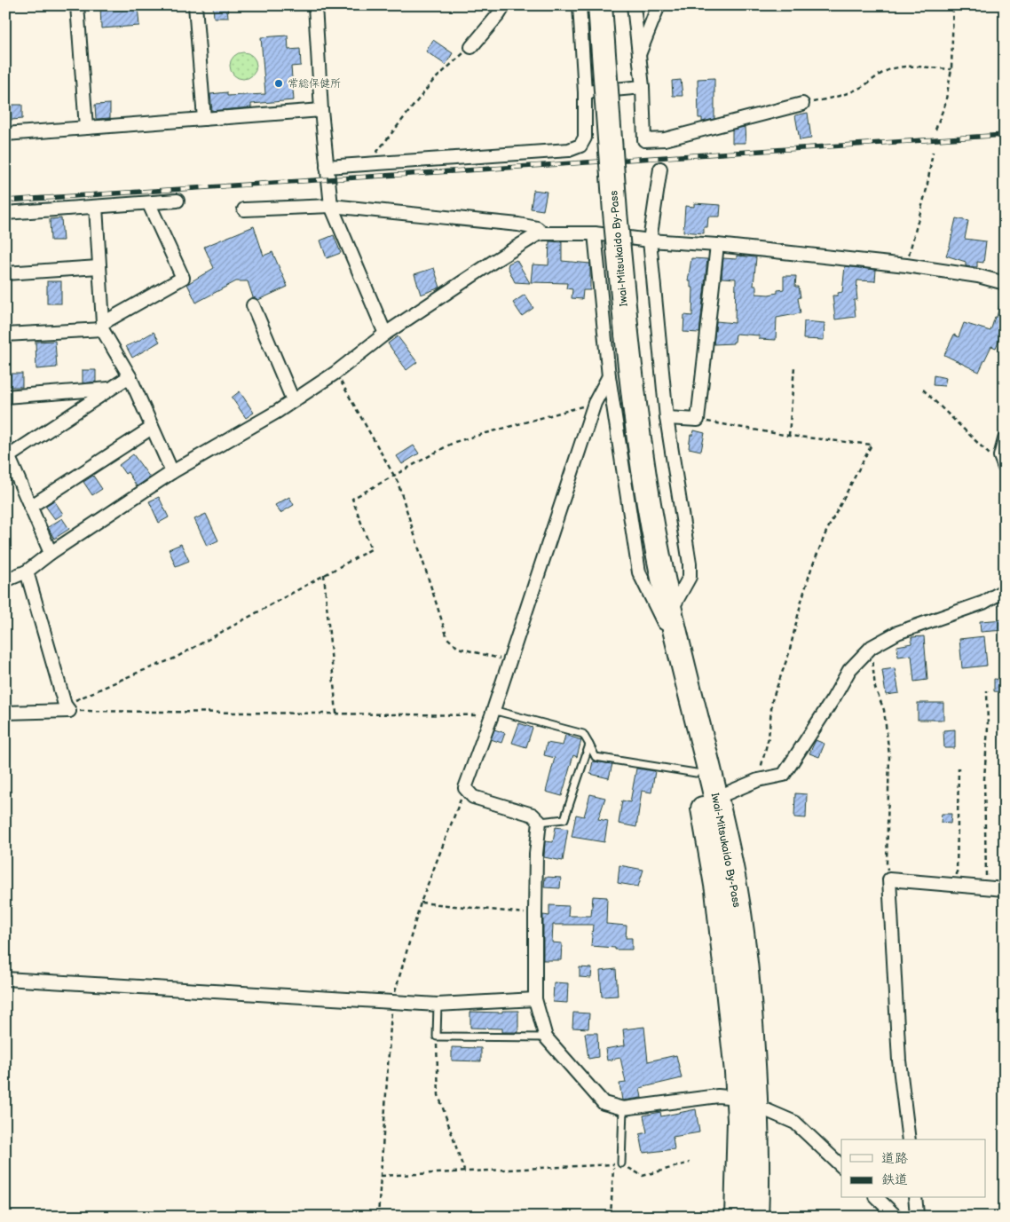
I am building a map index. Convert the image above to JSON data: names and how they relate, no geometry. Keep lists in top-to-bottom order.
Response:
{
  "streets": {
    "highway": ["Iwai-Mitsukaido By-Pass"]
  },
  "places": ["常総保健所"],
  "legend": ["道路", "鉄道"]
}
